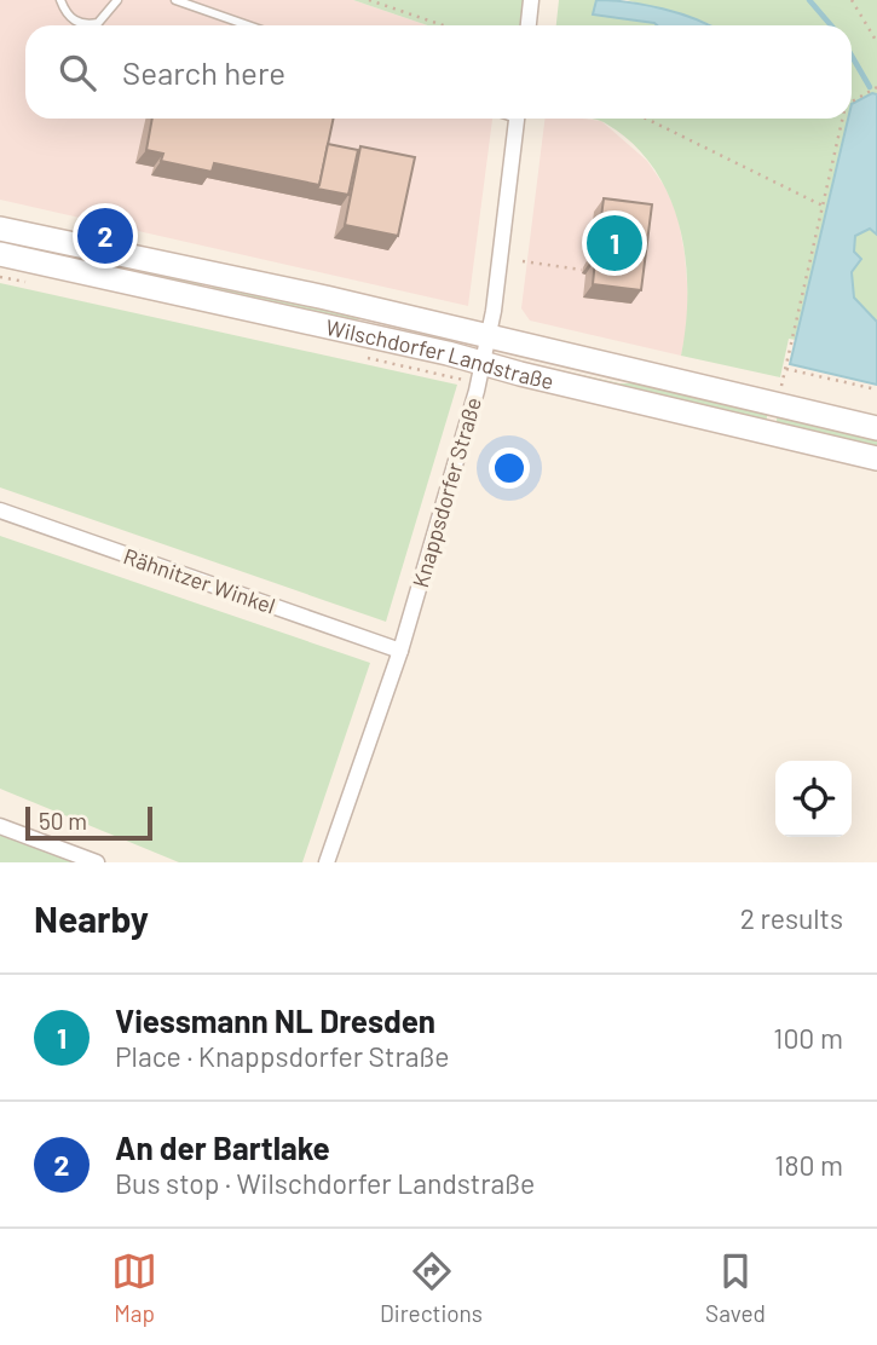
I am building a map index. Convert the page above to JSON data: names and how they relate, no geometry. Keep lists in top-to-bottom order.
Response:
{
  "streets": {
    "main road": ["Wilschdorfer Landstraße"],
    "street": ["Knappsdorfer Straße", "Rähnitzer Winkel"]
  },
  "crossings": [
    ["Wilschdorfer Landstraße", "Knappsdorfer Straße"],
    ["Knappsdorfer Straße", "Rähnitzer Winkel"]
  ],
  "scale_bar": "50 m",
  "page": {
    "search": "Search here",
    "pins": ["2", "1"],
    "scale": "50 m",
    "heading": ["Nearby", "2 results"],
    "list": [
      {
        "mark": "1",
        "name": "Viessmann NL Dresden",
        "note": "Place · Knappsdorfer Straße",
        "value": "100 m"
      },
      {
        "mark": "2",
        "name": "An der Bartlake",
        "note": "Bus stop · Wilschdorfer Landstraße",
        "value": "180 m"
      }
    ],
    "nav": ["Map", "Directions", "Saved"]
  }
}
